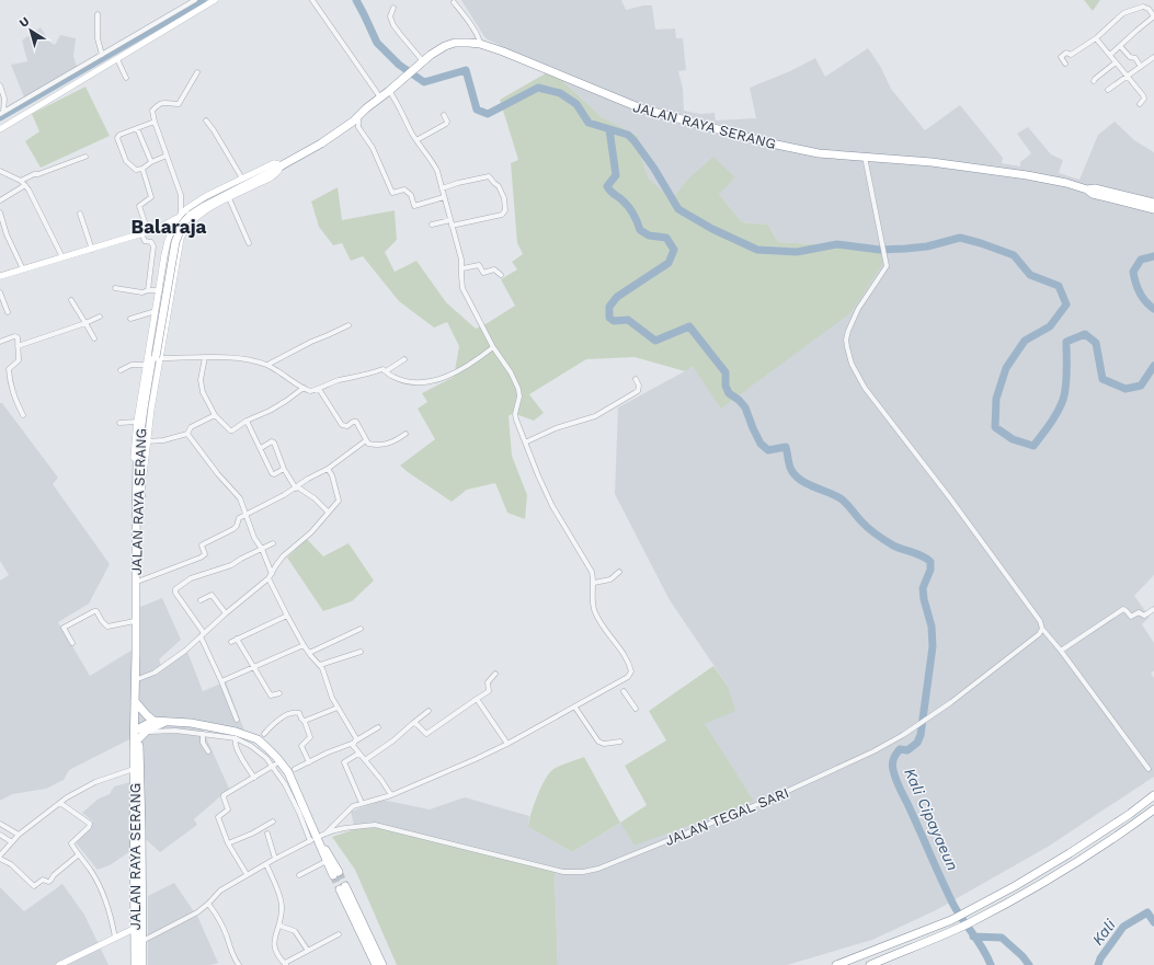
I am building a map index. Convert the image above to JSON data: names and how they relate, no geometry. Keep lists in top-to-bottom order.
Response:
{
  "streets": {
    "highway": ["JALAN RAYA SERANG"],
    "street": ["JALAN TEGAL SARI"]
  },
  "districts": ["Balaraja"],
  "water": ["Kali Cipayaeun", "Kali"],
  "north": "top left"
}
